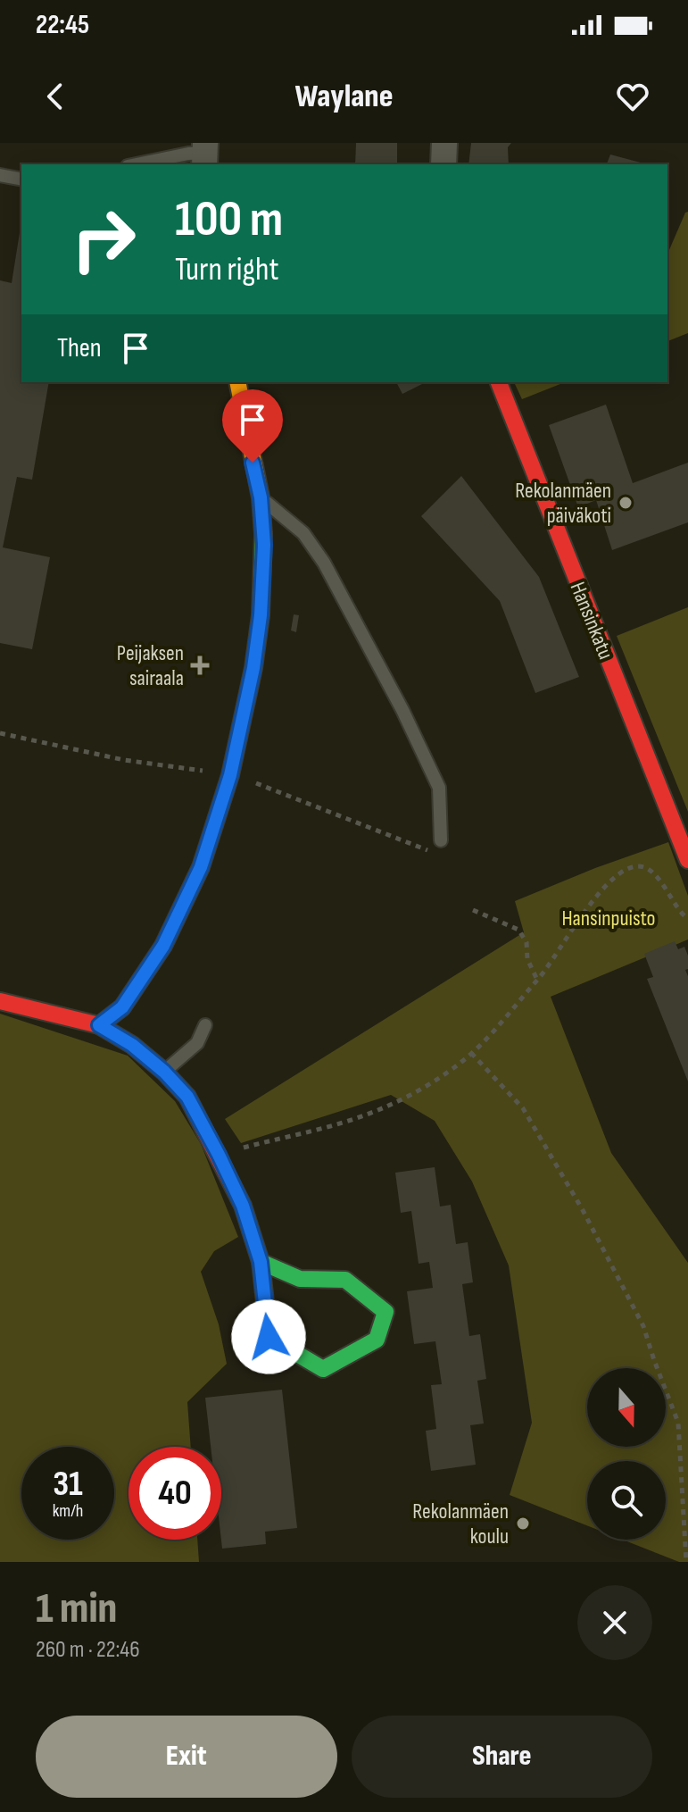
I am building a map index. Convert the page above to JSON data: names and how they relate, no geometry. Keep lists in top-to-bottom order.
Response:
{
  "streets": {
    "street": ["Hansinkatu"]
  },
  "parks": ["Hansinpuisto"],
  "places": {
    "other": ["Rekolanmäen päiväkoti", "Rekolanmäen koulu"],
    "health": ["Peijaksen sairaala"]
  },
  "north": "bottom",
  "page": {
    "status": "22:45",
    "header": "Waylane",
    "turn": ["100 m", "Turn right"],
    "then": "Then",
    "speed": "31 km/h",
    "limit": "40",
    "heading": ["1 min", "260 m · 22:46"],
    "buttons": ["Exit", "Share"]
  }
}
